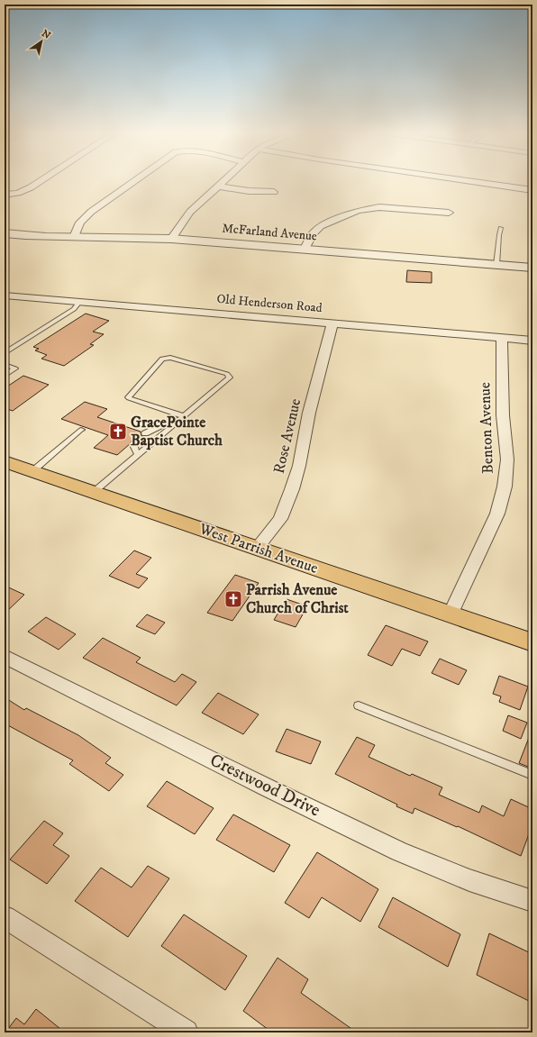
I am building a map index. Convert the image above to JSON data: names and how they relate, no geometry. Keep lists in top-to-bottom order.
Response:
{
  "streets": {
    "main road": ["West Parrish Avenue"],
    "street": [
      "McFarland Avenue",
      "Old Henderson Road",
      "Benton Avenue",
      "Rose Avenue",
      "Crestwood Drive"
    ]
  },
  "crossings": [
    ["Old Henderson Road", "Benton Avenue"],
    ["Old Henderson Road", "Rose Avenue"],
    ["Benton Avenue", "West Parrish Avenue"],
    ["Rose Avenue", "West Parrish Avenue"]
  ],
  "places": {
    "church": ["GracePointe Baptist Church", "Parrish Avenue Church of Christ"]
  },
  "north": "top right"
}
